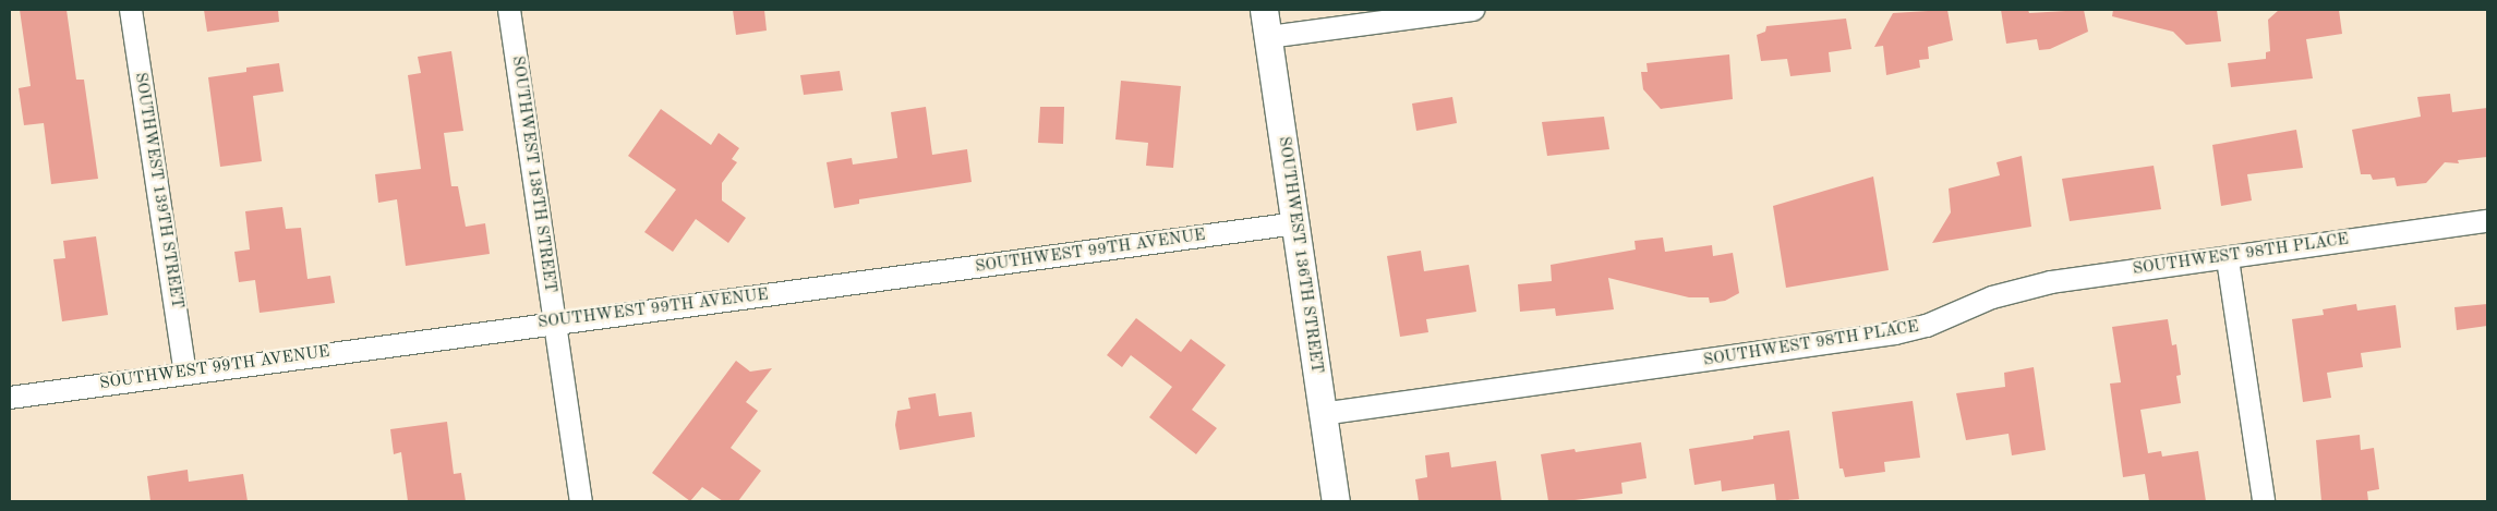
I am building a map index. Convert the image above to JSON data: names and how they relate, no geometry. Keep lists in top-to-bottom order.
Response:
{
  "streets": {
    "street": [
      "SOUTHWEST 138TH STREET",
      "SOUTHWEST 139TH STREET",
      "SOUTHWEST 99TH AVENUE",
      "SOUTHWEST 136TH STREET",
      "SOUTHWEST 98TH PLACE"
    ]
  },
  "crossings": [
    ["SOUTHWEST 138TH STREET", "SOUTHWEST 99TH AVENUE"],
    ["SOUTHWEST 139TH STREET", "SOUTHWEST 99TH AVENUE"],
    ["SOUTHWEST 99TH AVENUE", "SOUTHWEST 136TH STREET"],
    ["SOUTHWEST 136TH STREET", "SOUTHWEST 98TH PLACE"]
  ]
}
